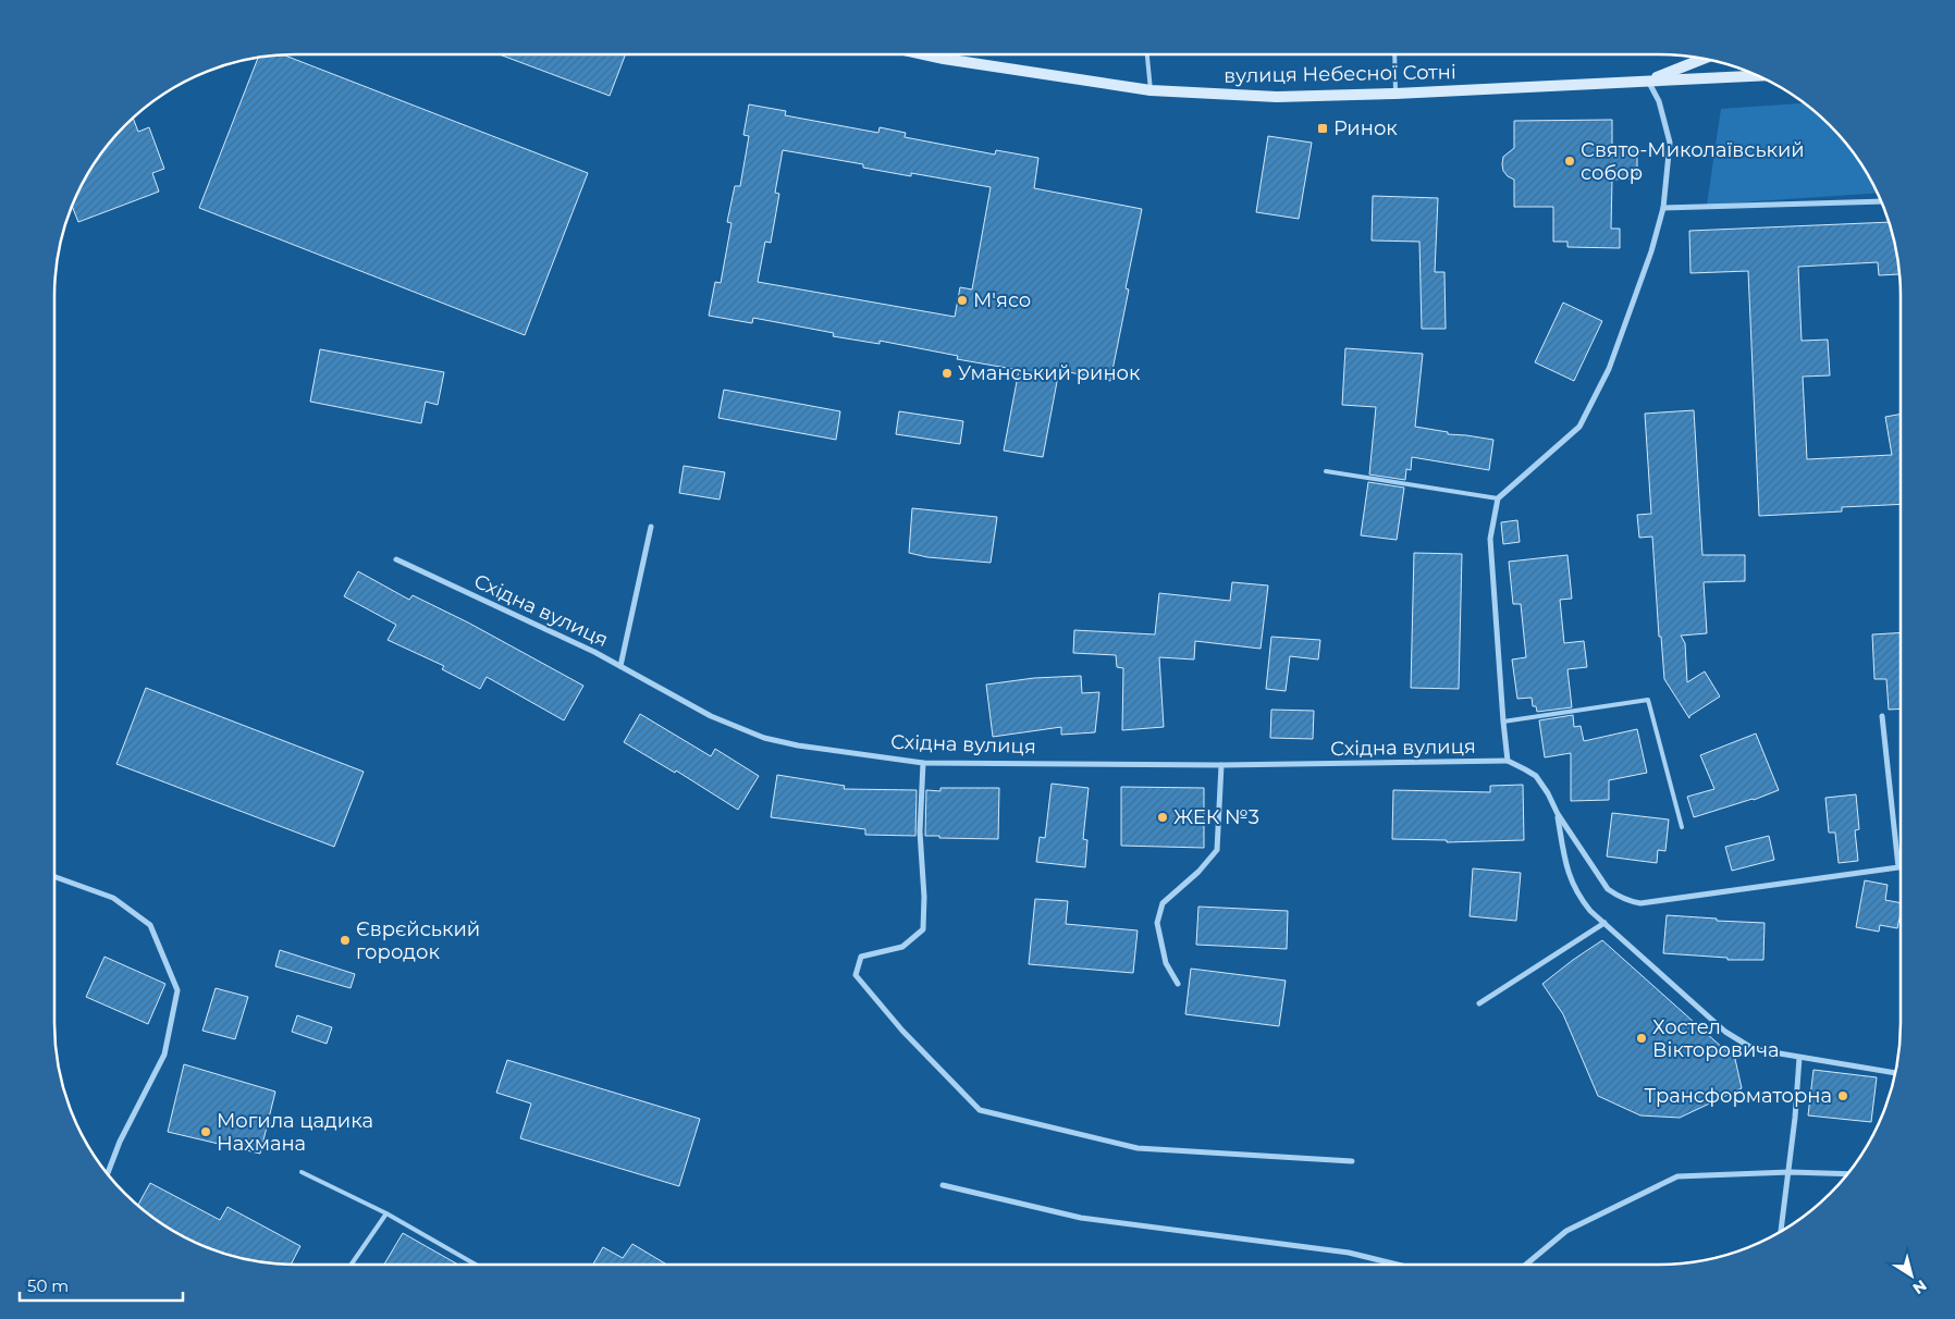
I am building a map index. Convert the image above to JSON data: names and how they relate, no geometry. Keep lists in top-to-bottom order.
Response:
{
  "streets": {
    "main road": ["вулиця Небесної Сотні"],
    "street": ["Східна вулиця"]
  },
  "places": {
    "transit": ["Ринок"],
    "other": [
      "Свято-Миколаївський собор",
      "М'ясо",
      "Уманський ринок",
      "ЖЕК №3",
      "Єврєйський городок",
      "Хостел Вікторовича",
      "Трансформаторна",
      "Могила цадика Нахмана"
    ]
  },
  "scale_bar": "50 m",
  "north": "bottom right"
}
